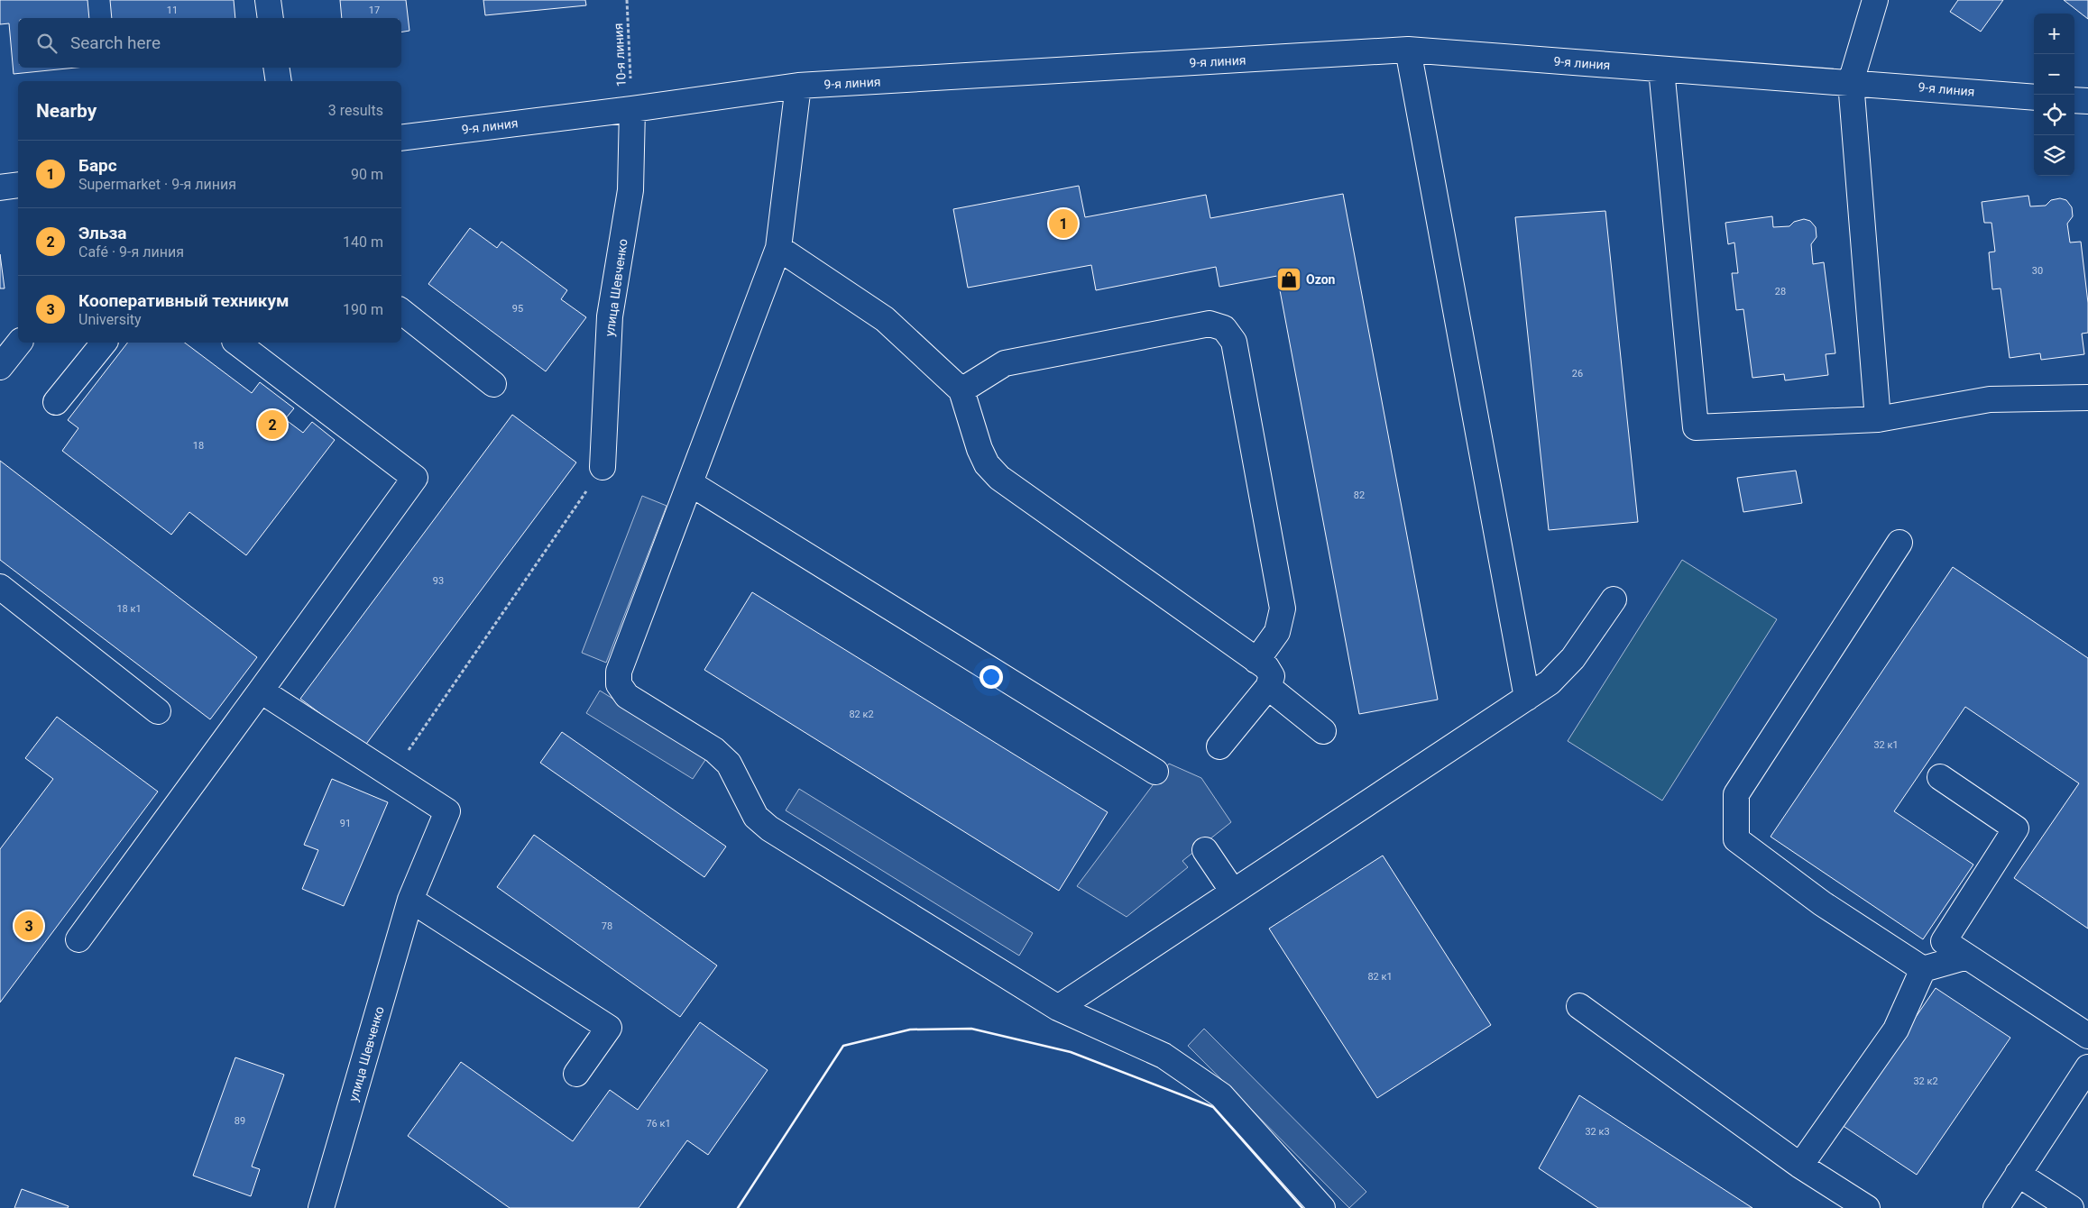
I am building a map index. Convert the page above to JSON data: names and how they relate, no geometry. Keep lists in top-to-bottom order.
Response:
{
  "streets": {
    "street": ["9-я линия", "улица Шевченко"],
    "path": ["10-я линия"]
  },
  "crossings": [
    ["10-я линия", "9-я линия"],
    ["10-я линия", "улица Шевченко"],
    ["9-я линия", "улица Шевченко"]
  ],
  "places": {
    "shop": ["Ozon"]
  },
  "house_numbers": [
    "11",
    "17",
    "30",
    "28",
    "95",
    "26",
    "18",
    "82",
    "93",
    "18 к1",
    "82 к2",
    "32 к1",
    "91",
    "78",
    "82 к1",
    "32 к2",
    "89",
    "76 к1",
    "32 к3"
  ],
  "page": {
    "map_buttons": ["+", "−"],
    "search": "Search here",
    "heading": ["Nearby", "3 results"],
    "list": [
      {
        "mark": "1",
        "name": "Барс",
        "note": "Supermarket · 9-я линия",
        "value": "90 m"
      },
      {
        "mark": "2",
        "name": "Эльза",
        "note": "Café · 9-я линия",
        "value": "140 m"
      },
      {
        "mark": "3",
        "name": "Кооперативный техникум",
        "note": "University",
        "value": "190 m"
      }
    ],
    "pins": ["1", "2", "3"]
  }
}
